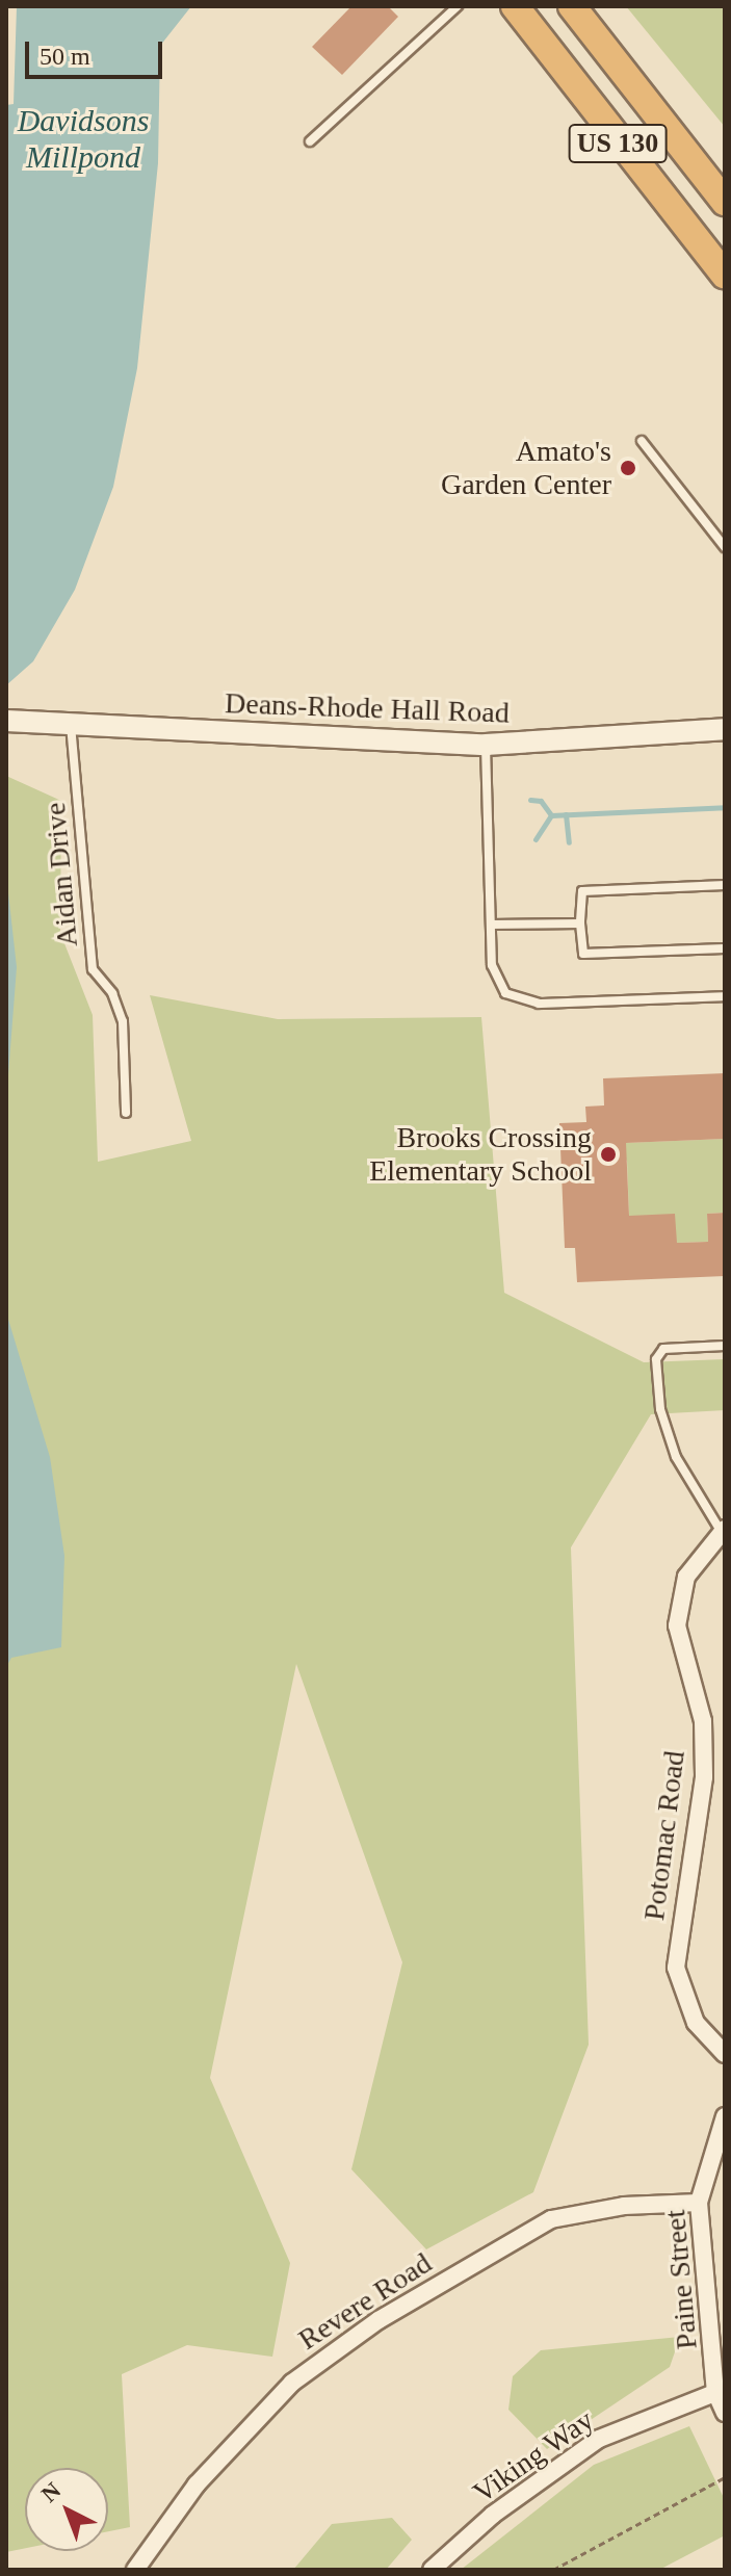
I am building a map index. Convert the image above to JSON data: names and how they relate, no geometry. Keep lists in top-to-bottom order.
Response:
{
  "streets": {
    "highway": ["US 130"],
    "street": [
      "Deans-Rhode Hall Road",
      "Potomac Road",
      "Paine Street",
      "Revere Road",
      "Viking Way"
    ],
    "lane": ["Aidan Drive"]
  },
  "crossings": [
    ["Deans-Rhode Hall Road", "Aidan Drive"],
    ["Paine Street", "Revere Road"],
    ["Paine Street", "Viking Way"]
  ],
  "water": ["Davidsons Millpond"],
  "places": ["Amato's Garden Center", "Brooks Crossing Elementary School"],
  "scale_bar": "50 m",
  "north": "top left"
}
